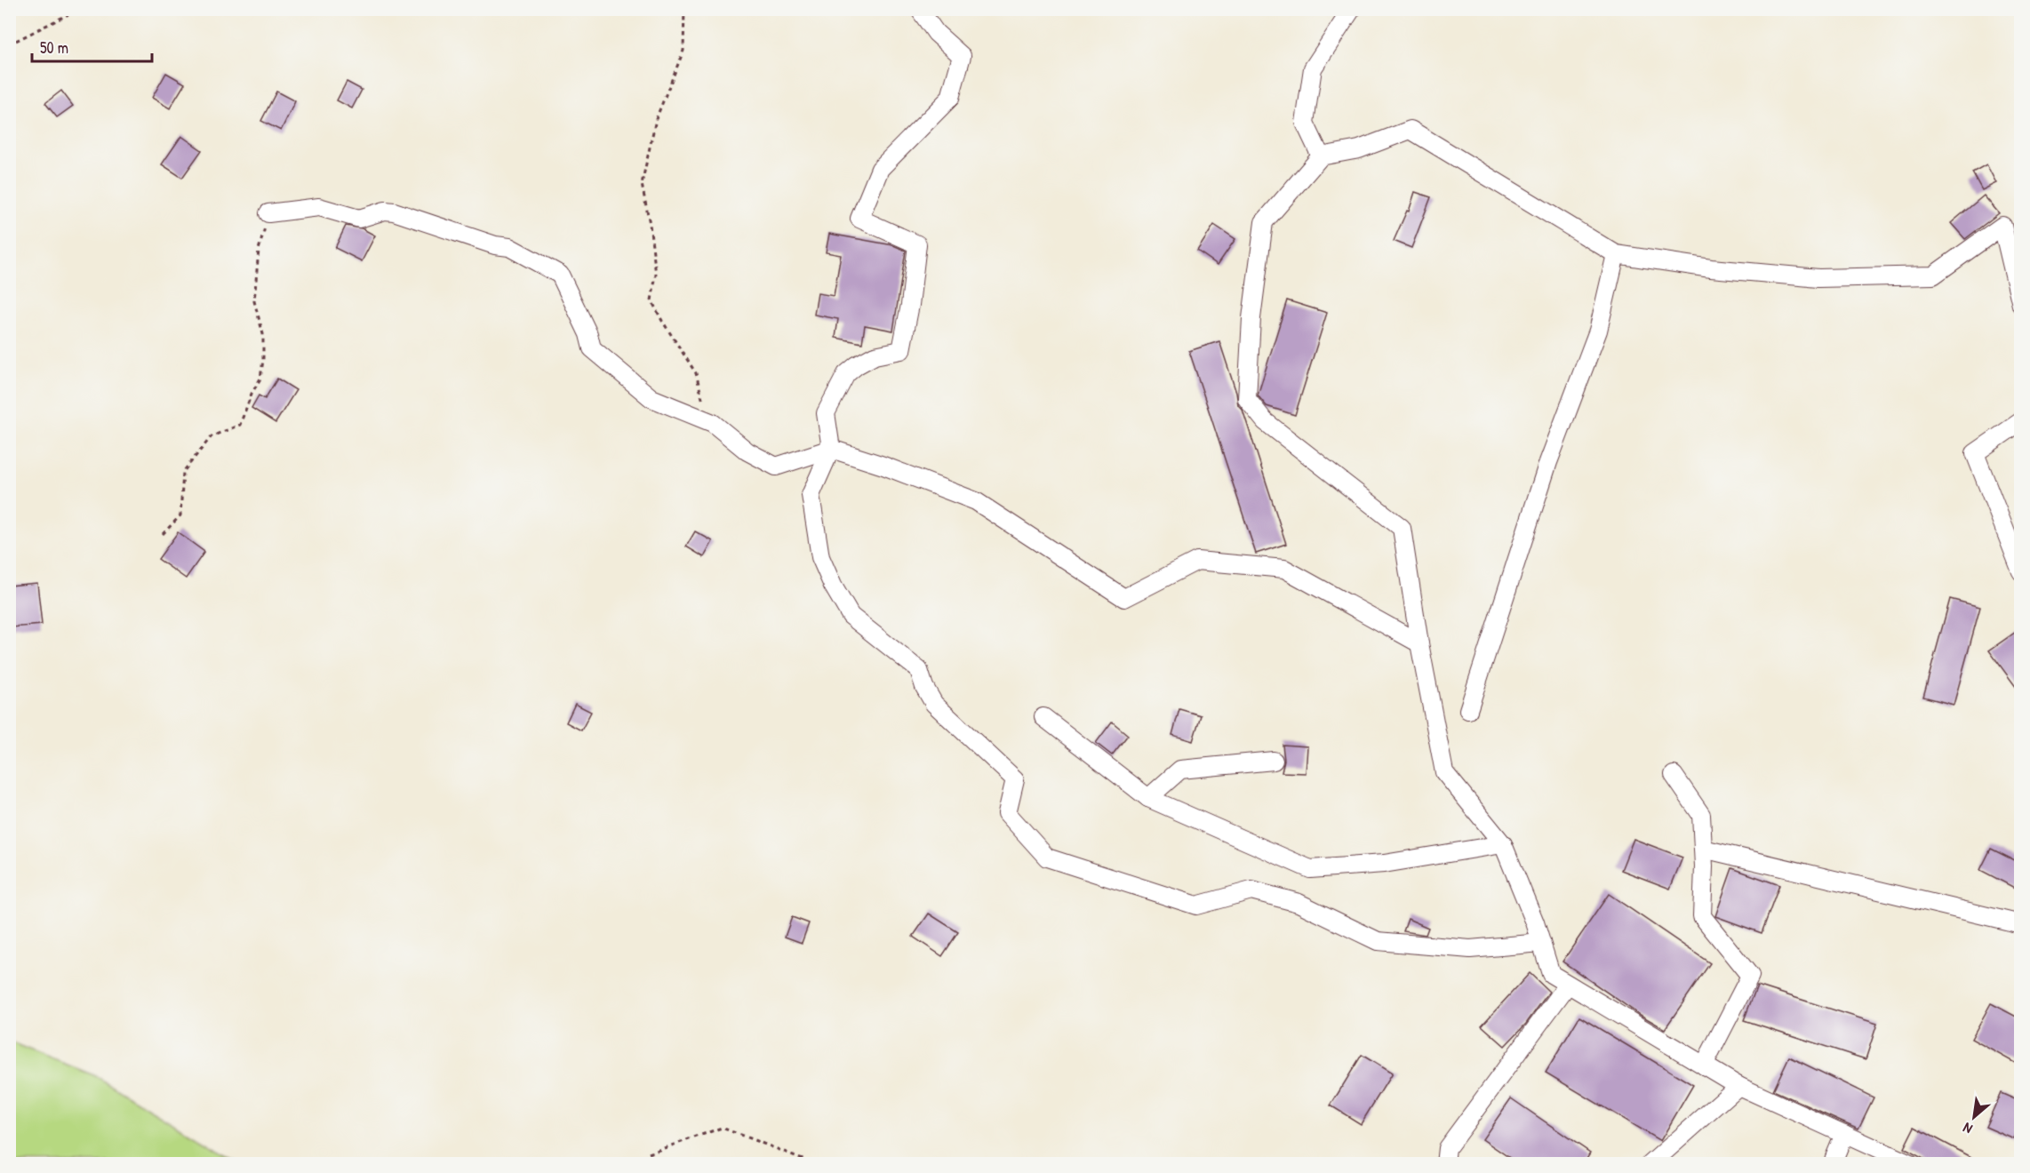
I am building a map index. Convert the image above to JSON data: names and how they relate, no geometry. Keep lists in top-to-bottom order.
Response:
{
  "scale_bar": "50 m",
  "north": "bottom left"
}
